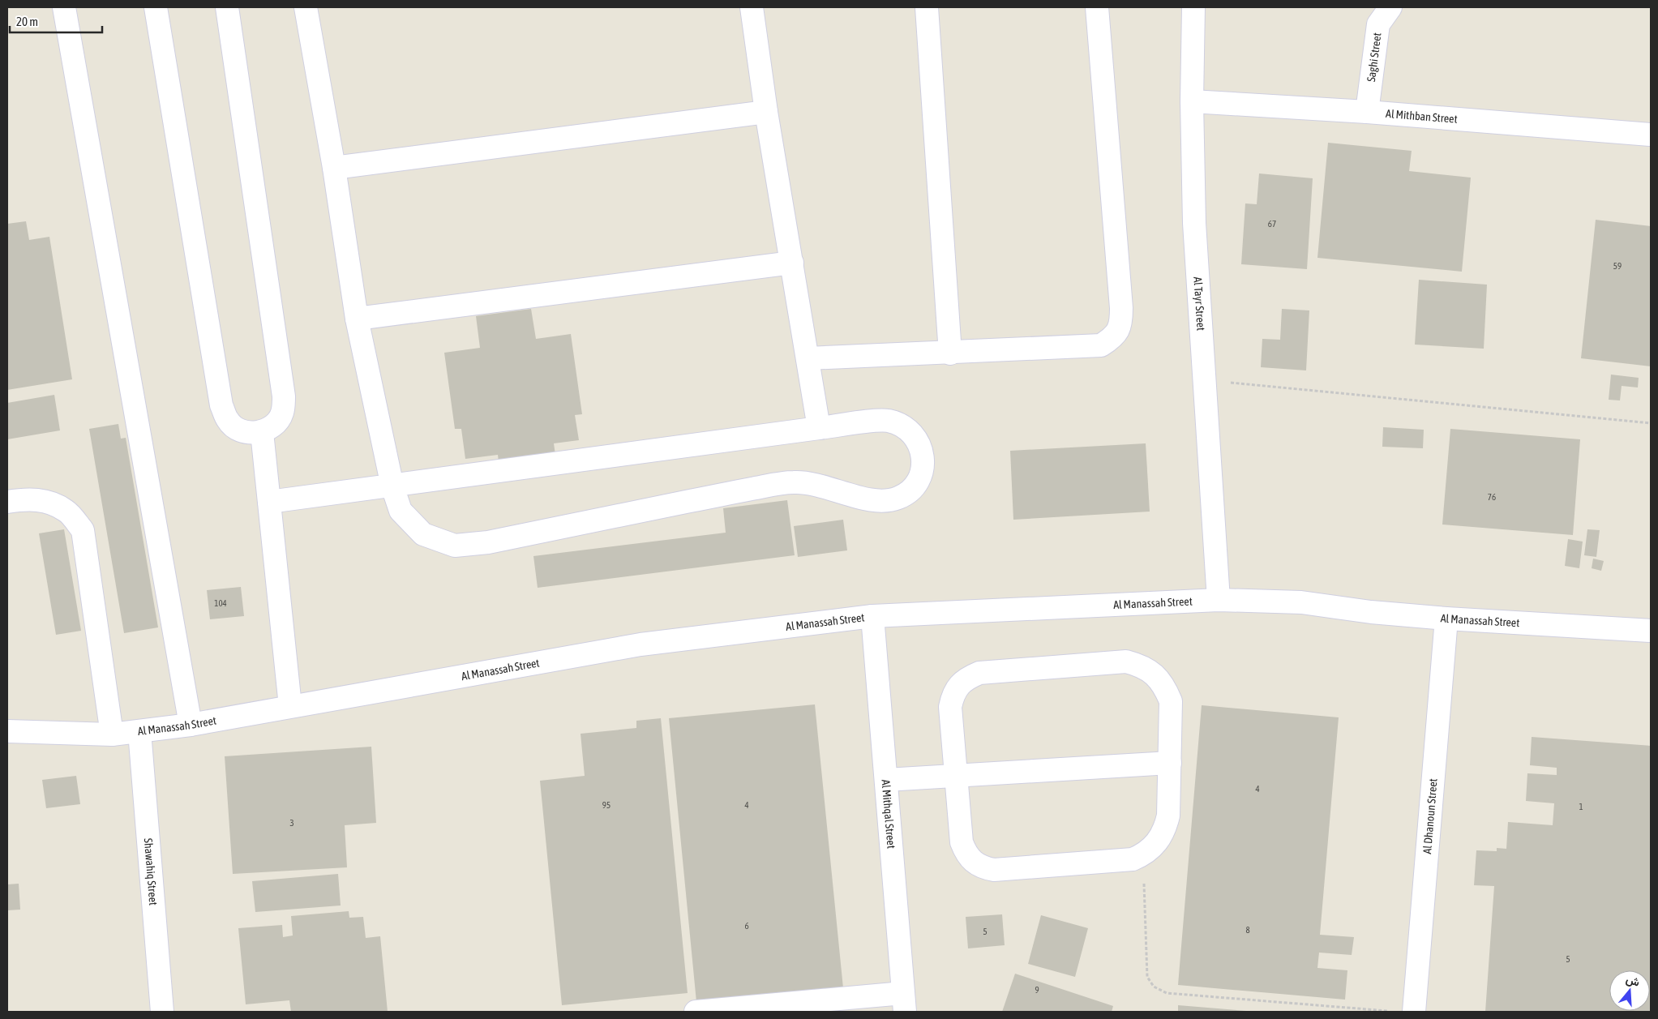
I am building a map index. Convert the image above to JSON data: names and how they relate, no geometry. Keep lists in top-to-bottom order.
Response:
{
  "streets": {
    "street": [
      "Saghi Street",
      "Al Mithban Street",
      "Al Tayr Street",
      "Al Manassah Street",
      "Al Mithqal Street",
      "Al Dhanoun Street",
      "Shawahiq Street"
    ]
  },
  "crossings": [
    ["Saghi Street", "Al Mithban Street"],
    ["Al Mithban Street", "Al Tayr Street"],
    ["Al Tayr Street", "Al Manassah Street"],
    ["Al Manassah Street", "Al Mithqal Street"],
    ["Al Manassah Street", "Al Dhanoun Street"],
    ["Al Manassah Street", "Shawahiq Street"]
  ],
  "house_numbers": [
    "67",
    "59",
    "76",
    "104",
    "4",
    "95",
    "4",
    "1",
    "3",
    "6",
    "8",
    "5",
    "5",
    "9"
  ],
  "scale_bar": "20 m",
  "north": "top"
}
